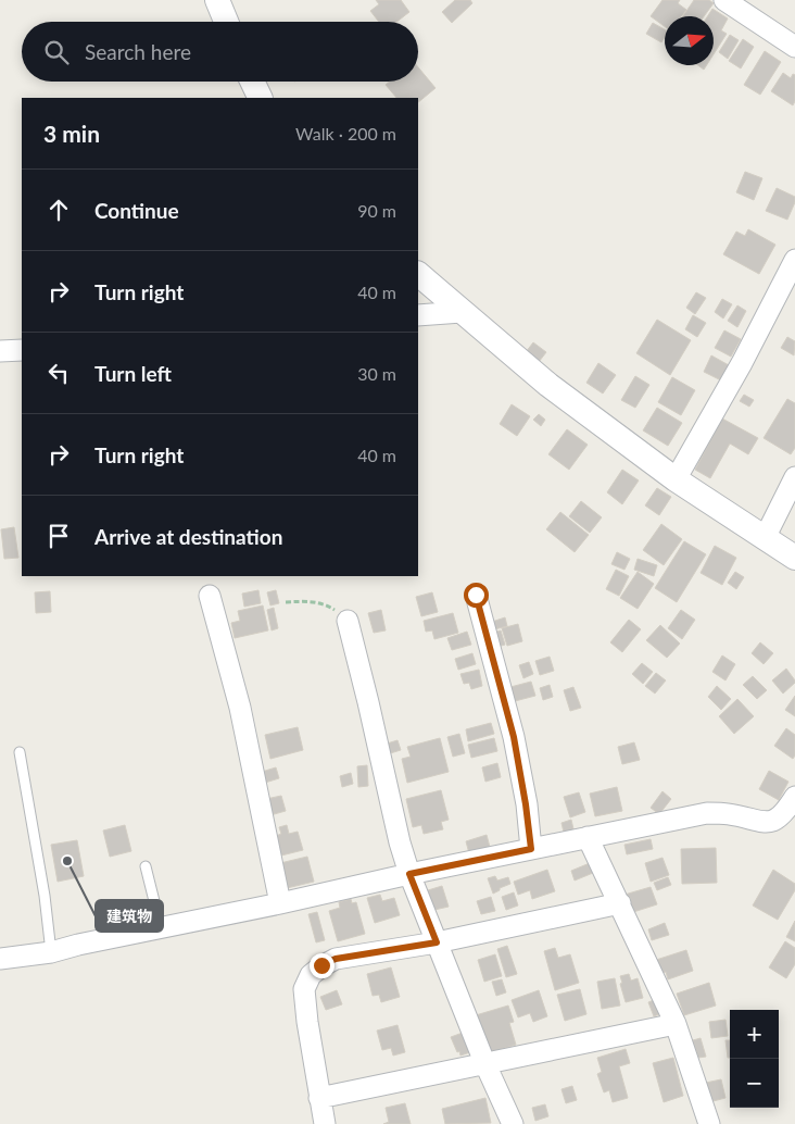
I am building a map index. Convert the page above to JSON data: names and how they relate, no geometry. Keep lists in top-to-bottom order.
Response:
{
  "places": ["建筑物"],
  "north": "right",
  "page": {
    "search": "Search here",
    "heading": ["3 min", "Walk · 200 m"],
    "list": [
      ["Continue", "90 m"],
      ["Turn right", "40 m"],
      ["Turn left", "30 m"],
      ["Turn right", "40 m"],
      "Arrive at destination"
    ],
    "map_buttons": ["+", "−"]
  }
}
